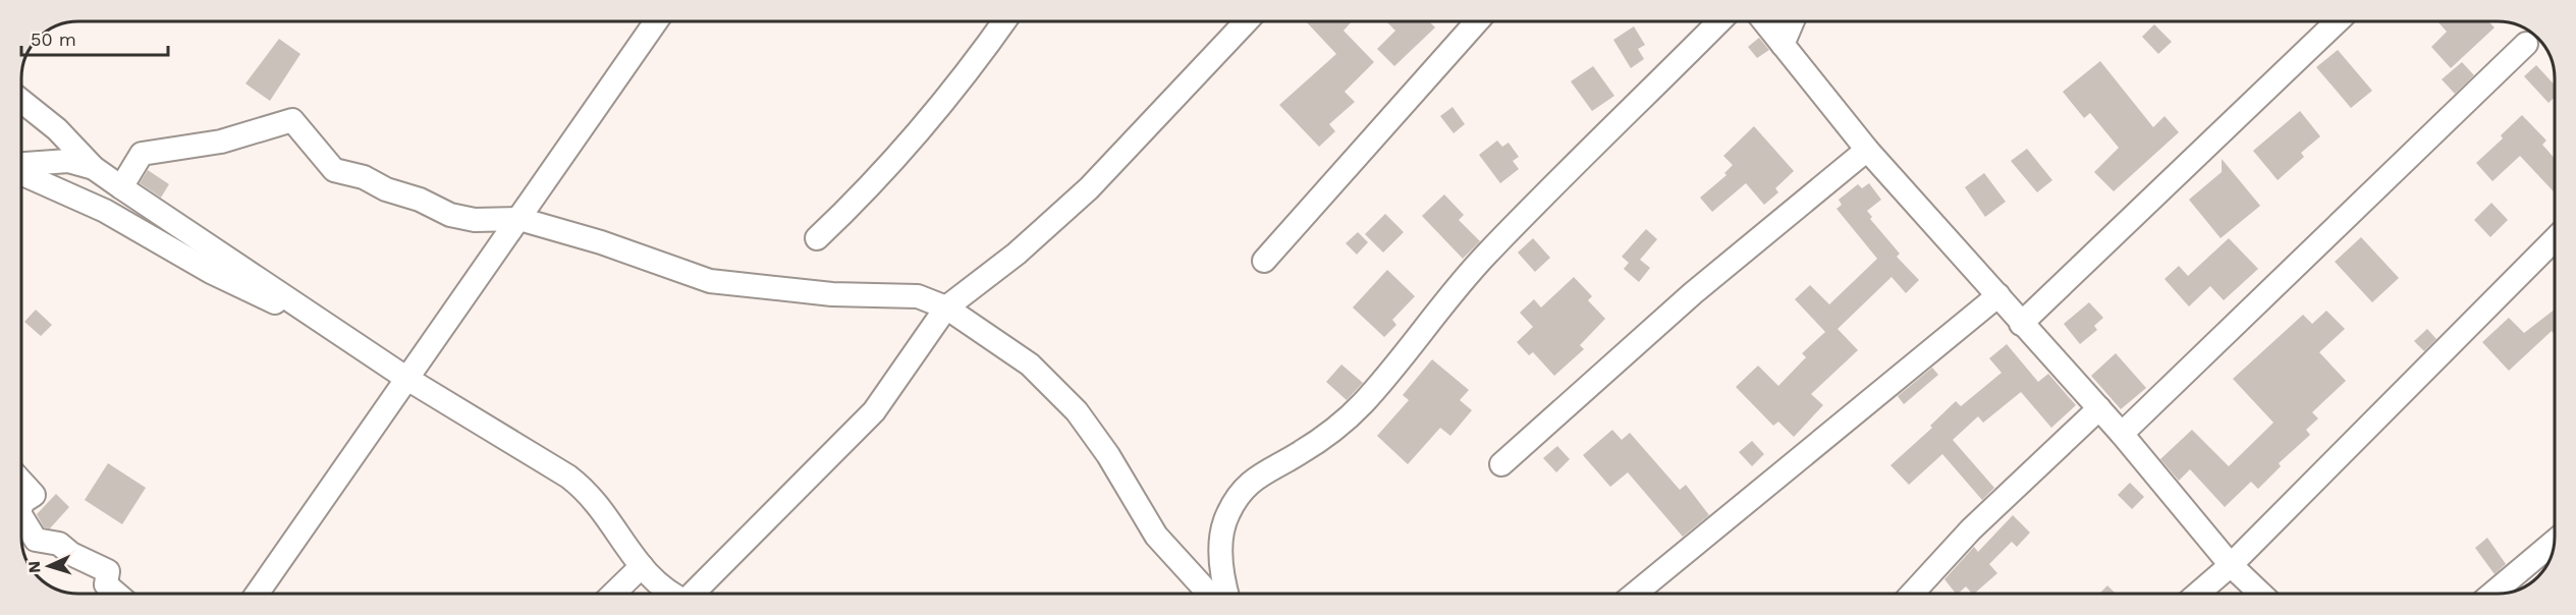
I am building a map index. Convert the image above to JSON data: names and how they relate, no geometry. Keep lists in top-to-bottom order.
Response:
{
  "scale_bar": "50 m",
  "north": "left"
}
